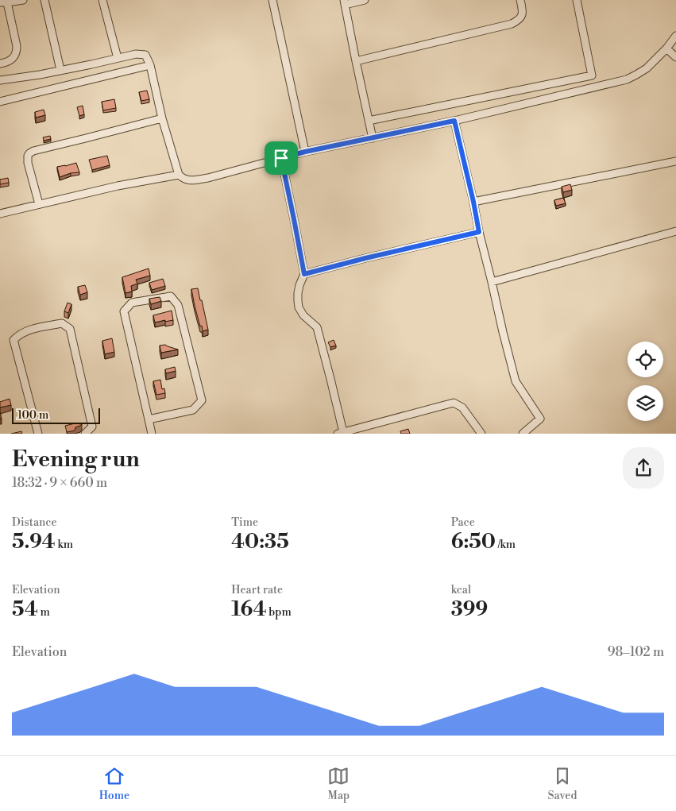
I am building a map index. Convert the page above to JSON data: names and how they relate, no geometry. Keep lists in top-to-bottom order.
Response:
{
  "scale_bar": "100 m",
  "page": {
    "scale": "100 m",
    "heading": ["Evening run", "18:32 · 9 × 660 m"],
    "stats": [
      ["Distance", "5.94 km"],
      ["Time", "40:35"],
      ["Pace", "6:50 /km"],
      ["Elevation", "54 m"],
      ["Heart rate", "164 bpm"],
      ["kcal", "399"]
    ],
    "chart": ["Elevation", "98–102 m"],
    "tabs": ["Home", "Map", "Saved"]
  }
}
